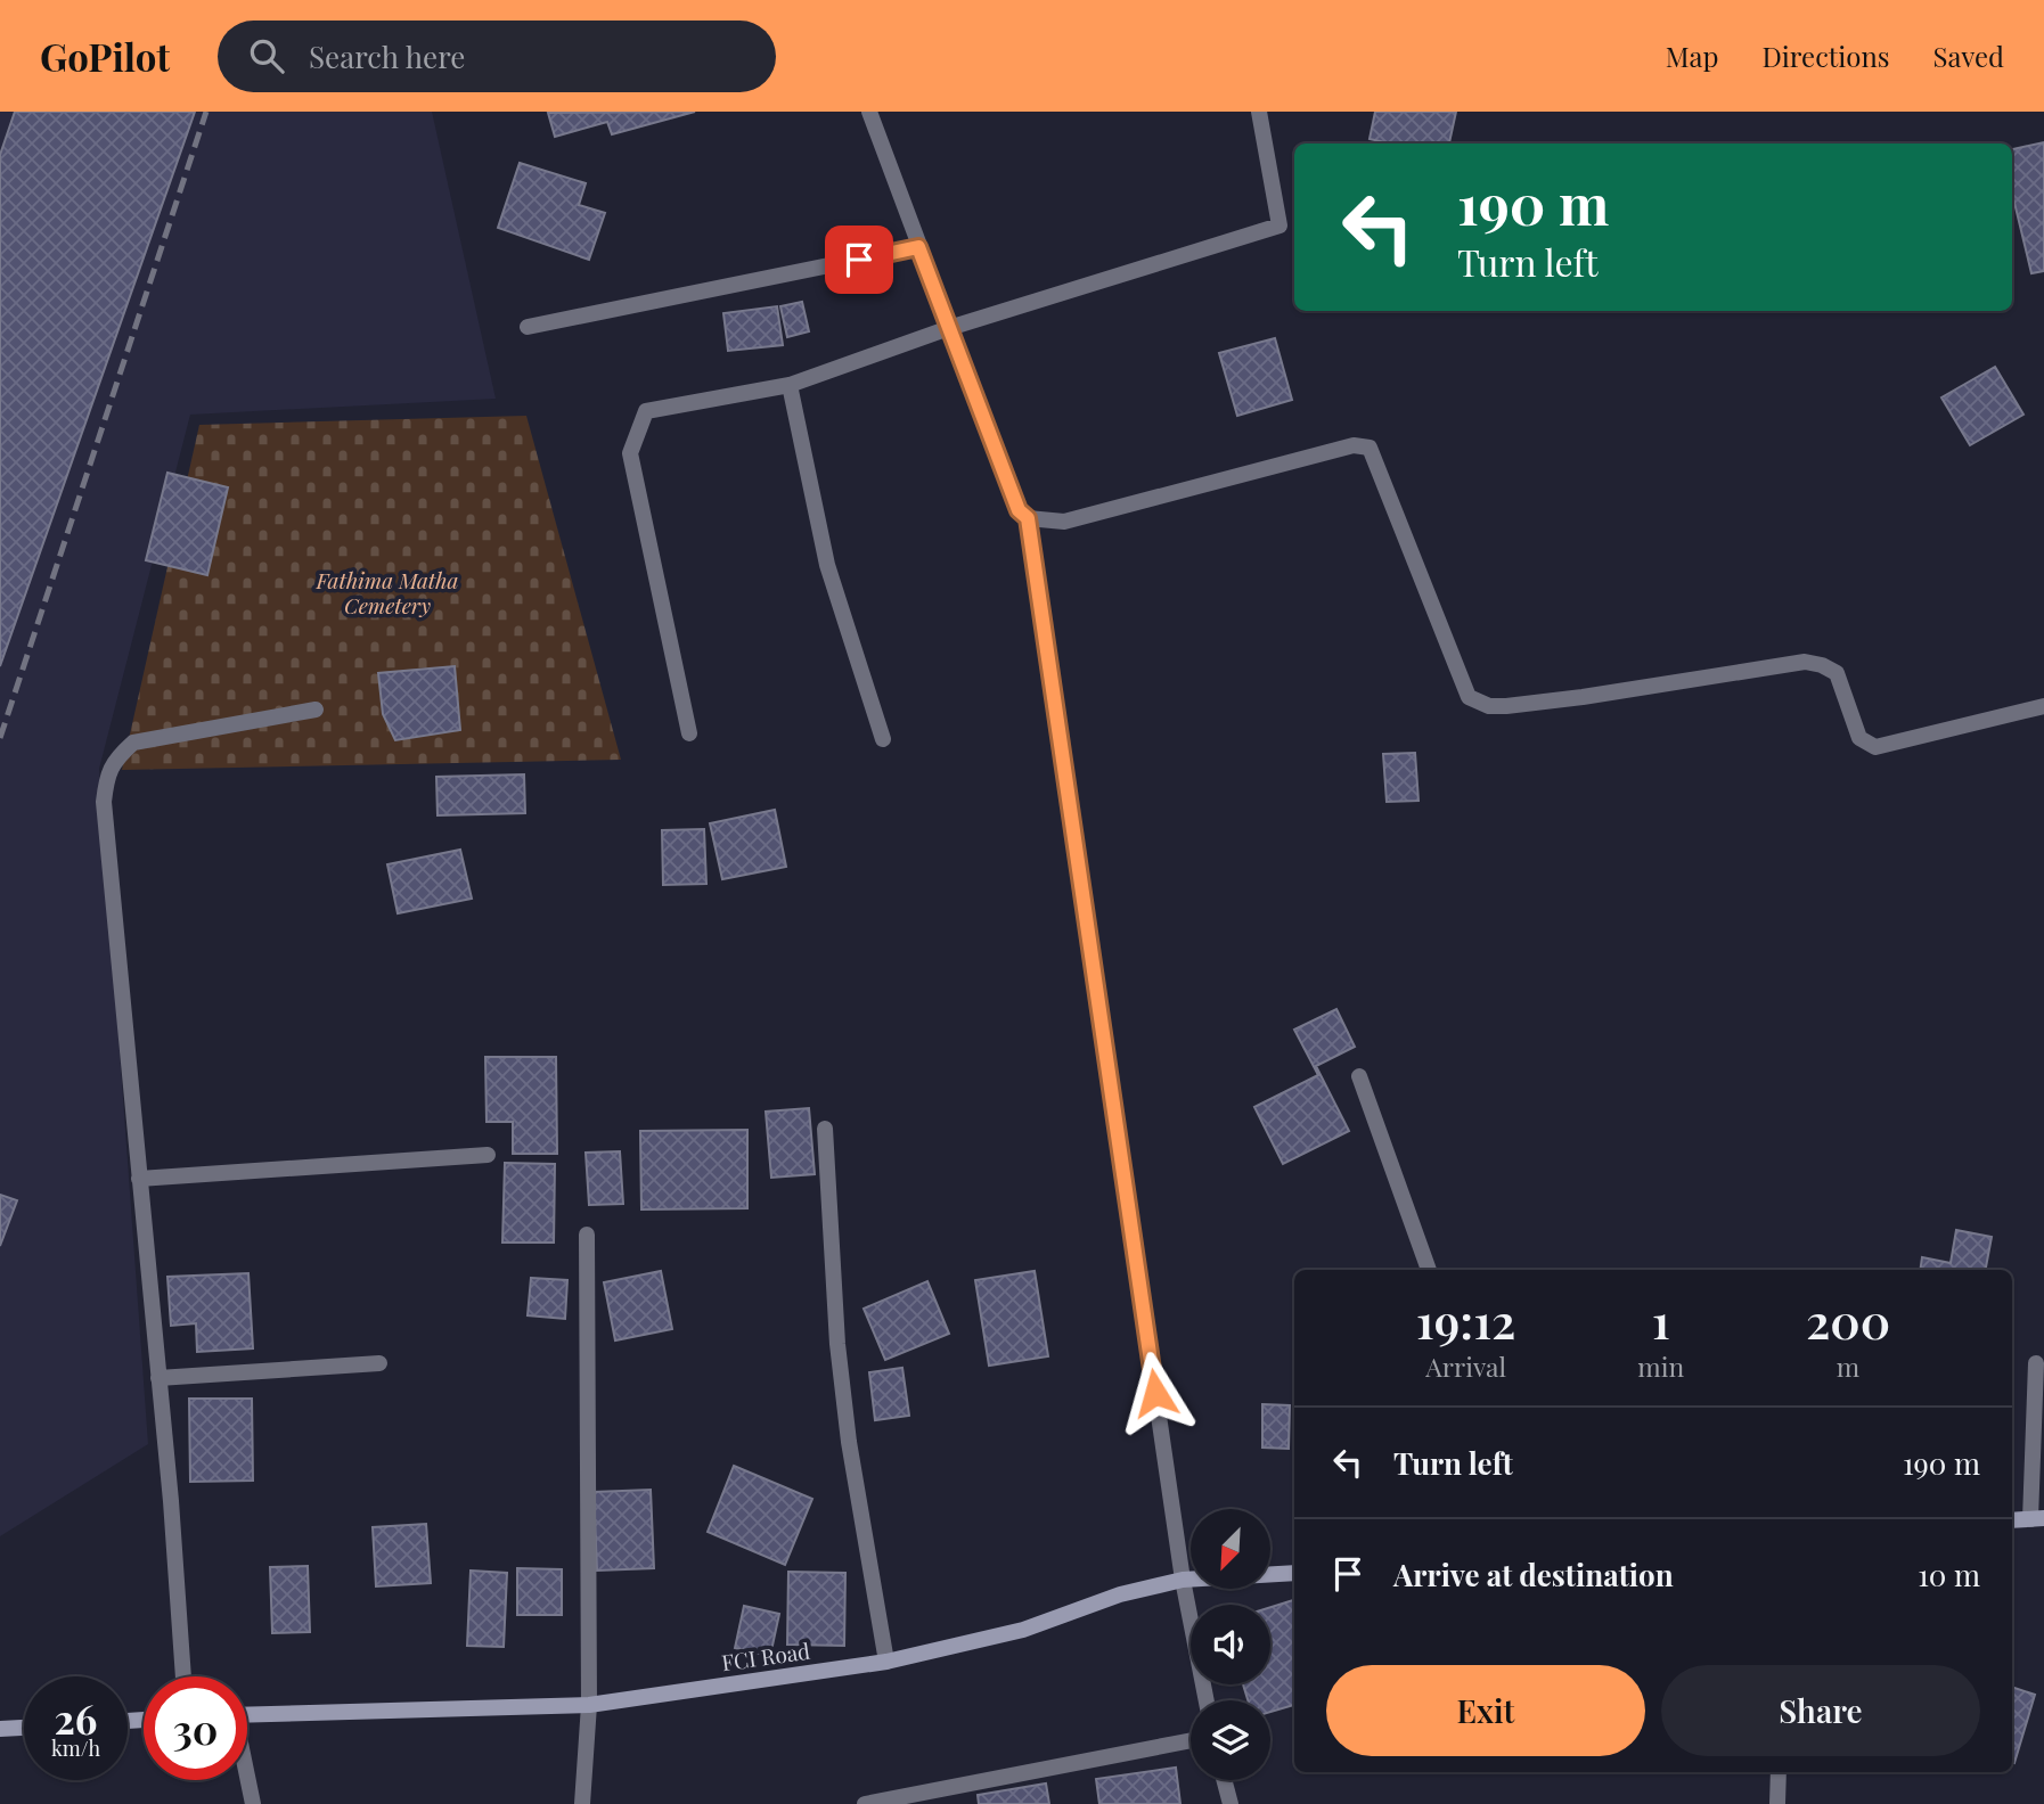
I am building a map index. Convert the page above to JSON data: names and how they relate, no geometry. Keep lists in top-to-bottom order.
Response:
{
  "streets": {
    "street": ["FCI Road"]
  },
  "parks": ["Fathima Matha Cemetery"],
  "north": "bottom left",
  "page": {
    "header": "GoPilot",
    "search": "Search here",
    "nav": ["Map", "Directions", "Saved"],
    "turn": ["190 m", "Turn left"],
    "eta": [
      "19:12",
      "Arrival",
      "1",
      "min",
      "200",
      "m"
    ],
    "list": [
      {
        "name": "Turn left",
        "value": "190 m"
      },
      {
        "name": "Arrive at destination",
        "value": "10 m"
      }
    ],
    "buttons": ["Exit", "Share"],
    "speed": "26 km/h",
    "limit": "30"
  }
}
